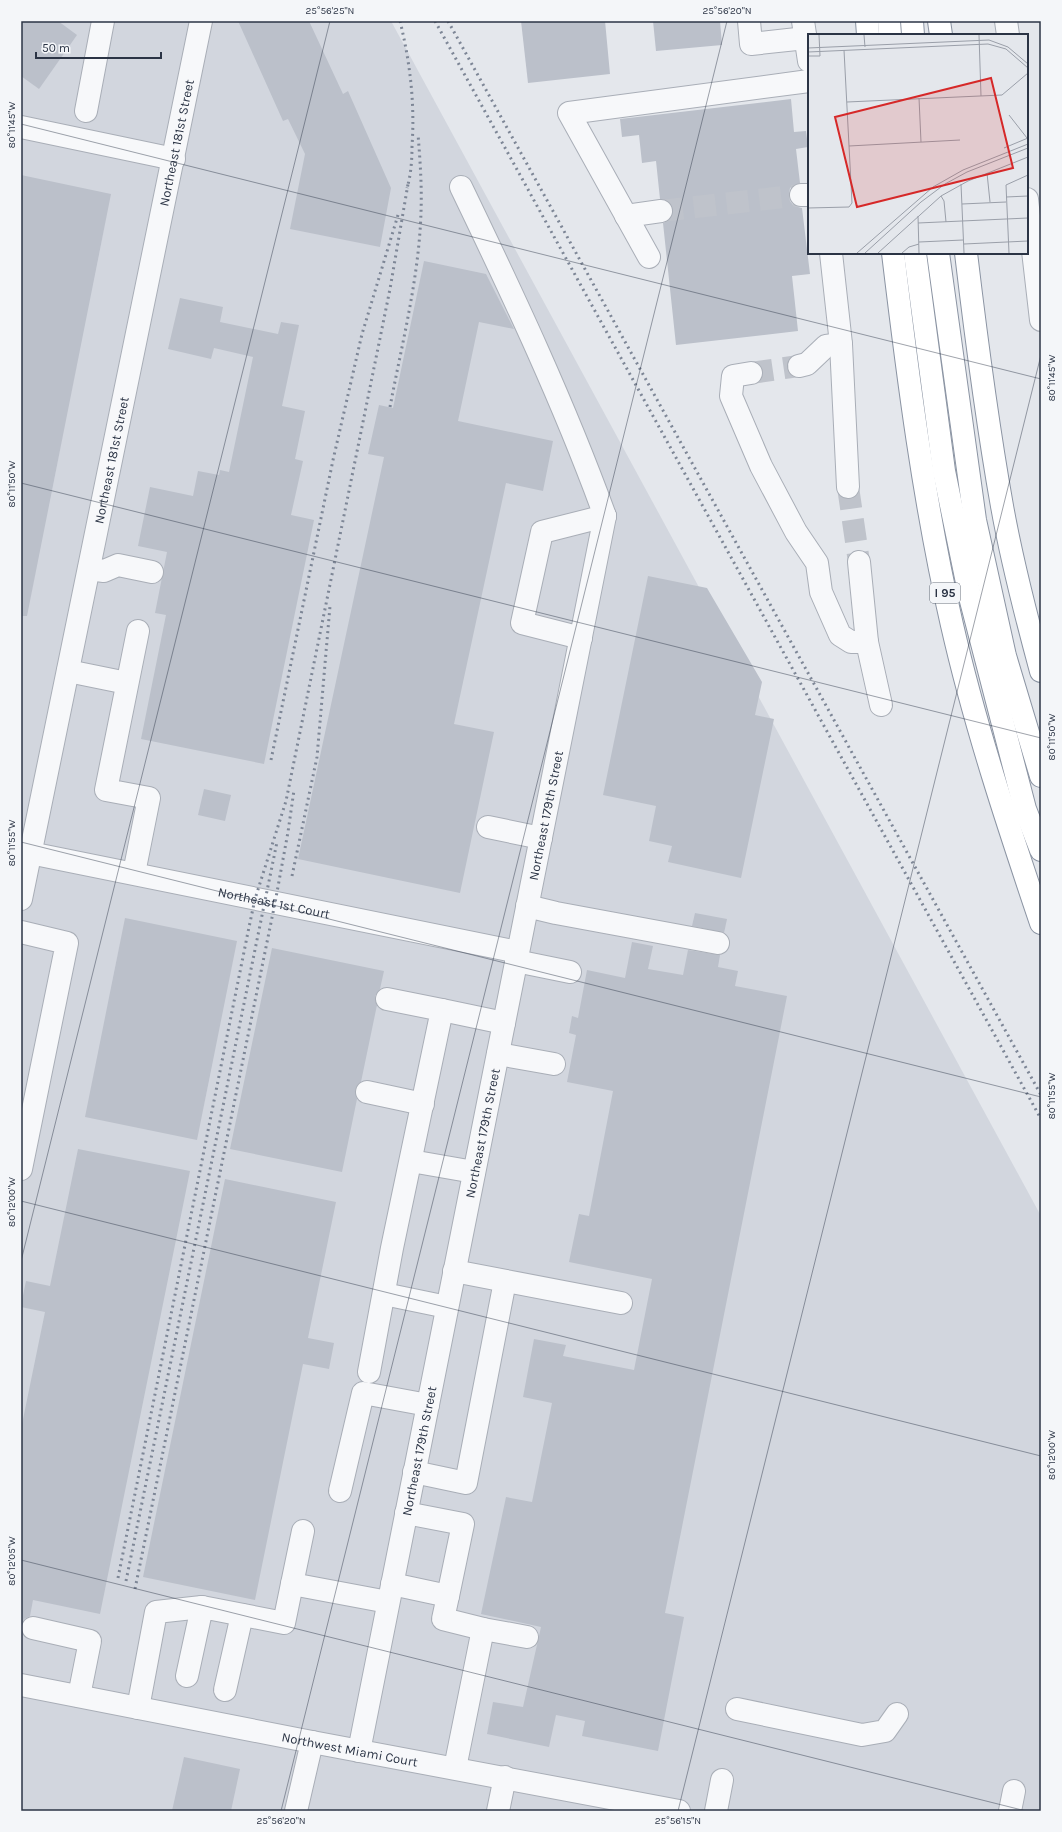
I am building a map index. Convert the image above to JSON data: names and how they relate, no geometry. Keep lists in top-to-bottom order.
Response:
{
  "streets": {
    "highway": ["I 95"],
    "street": [
      "Northeast 181st Street",
      "Northeast 179th Street",
      "Northeast 1st Court",
      "Northwest Miami Court"
    ]
  },
  "crossings": [
    ["Northeast 181st Street", "Northeast 1st Court"],
    ["Northeast 179th Street", "Northeast 1st Court"],
    ["Northeast 179th Street", "Northwest Miami Court"]
  ],
  "scale_bar": "50 m",
  "coordinates": [
    "25°56'25\"N",
    "25°56'20\"N",
    "80°11'45\"W",
    "80°11'50\"W",
    "80°11'55\"W",
    "80°12'00\"W",
    "80°12'05\"W",
    "25°56'15\"N"
  ]
}
